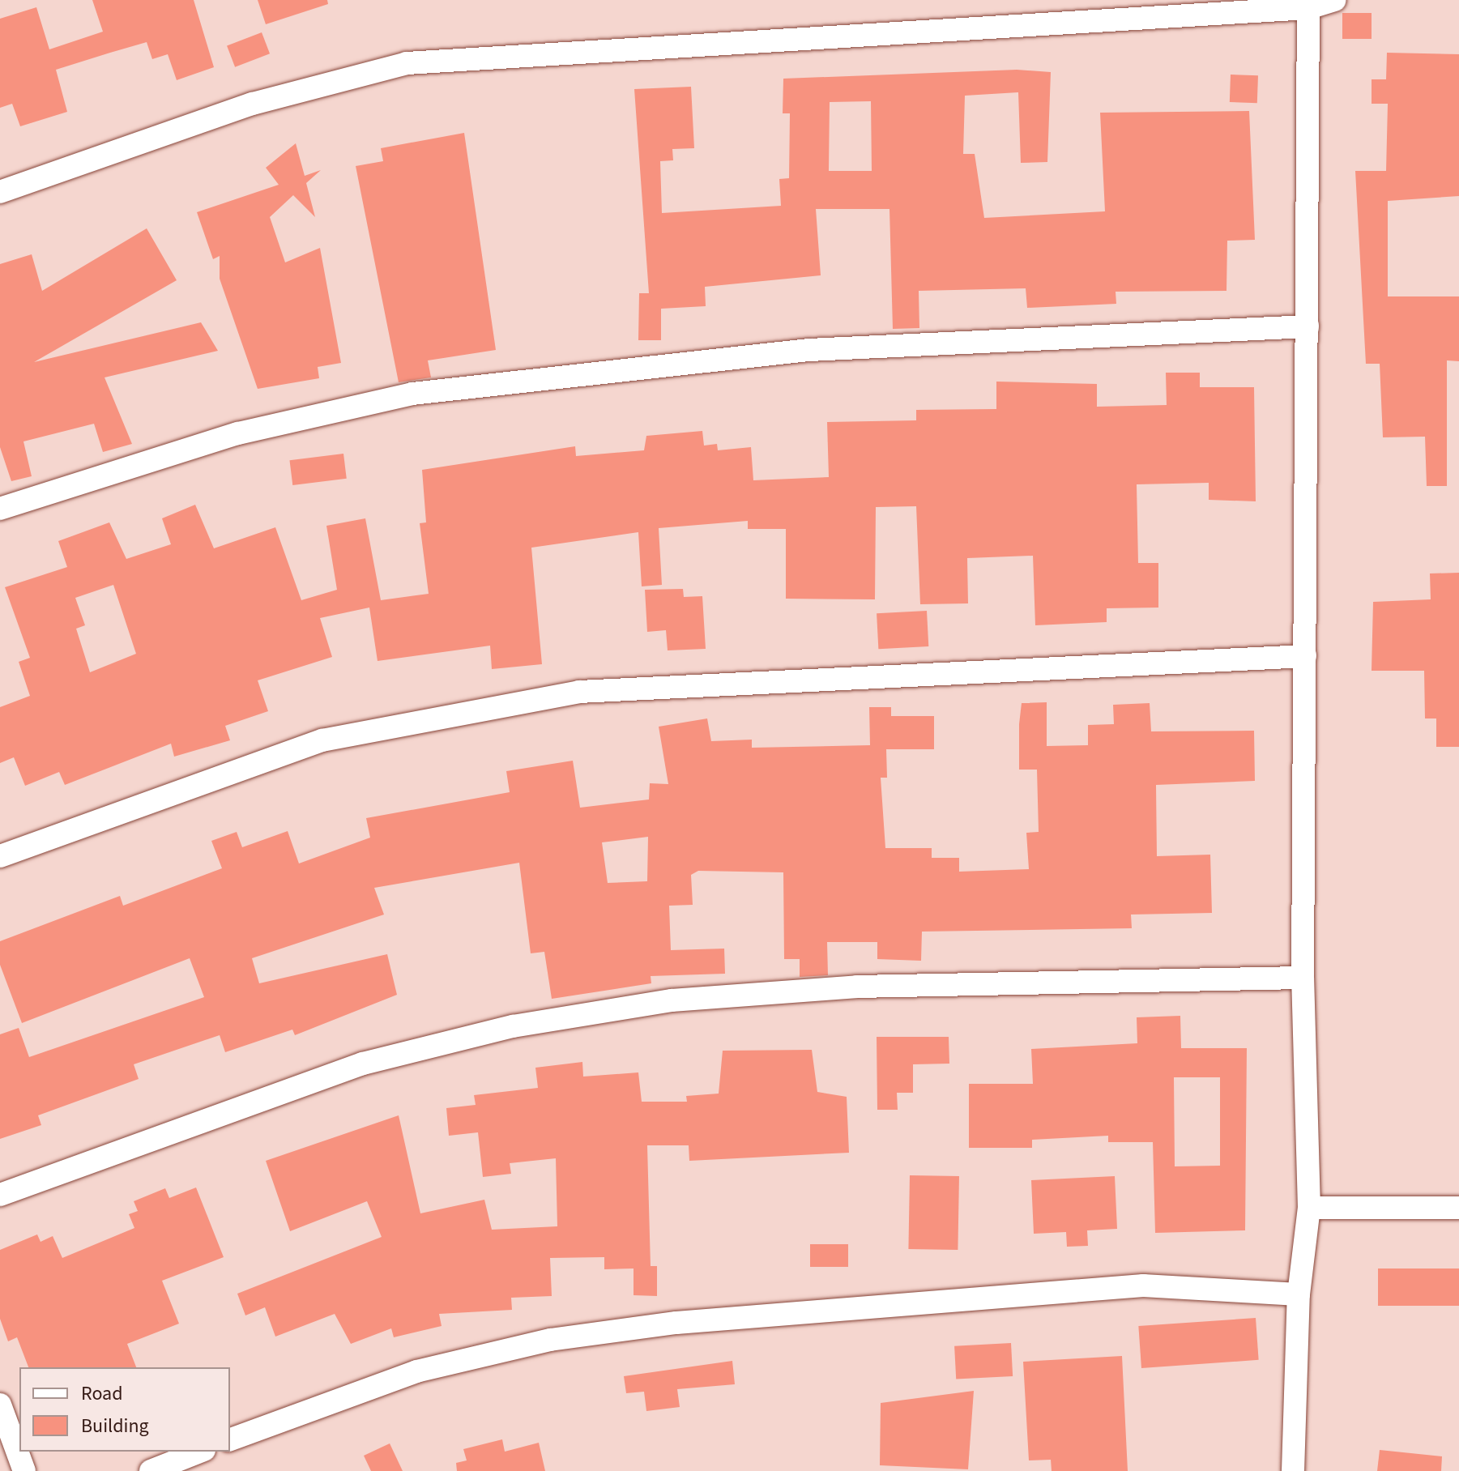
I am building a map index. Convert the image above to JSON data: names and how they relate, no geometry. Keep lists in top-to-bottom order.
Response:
{
  "legend": ["Road", "Building"]
}
